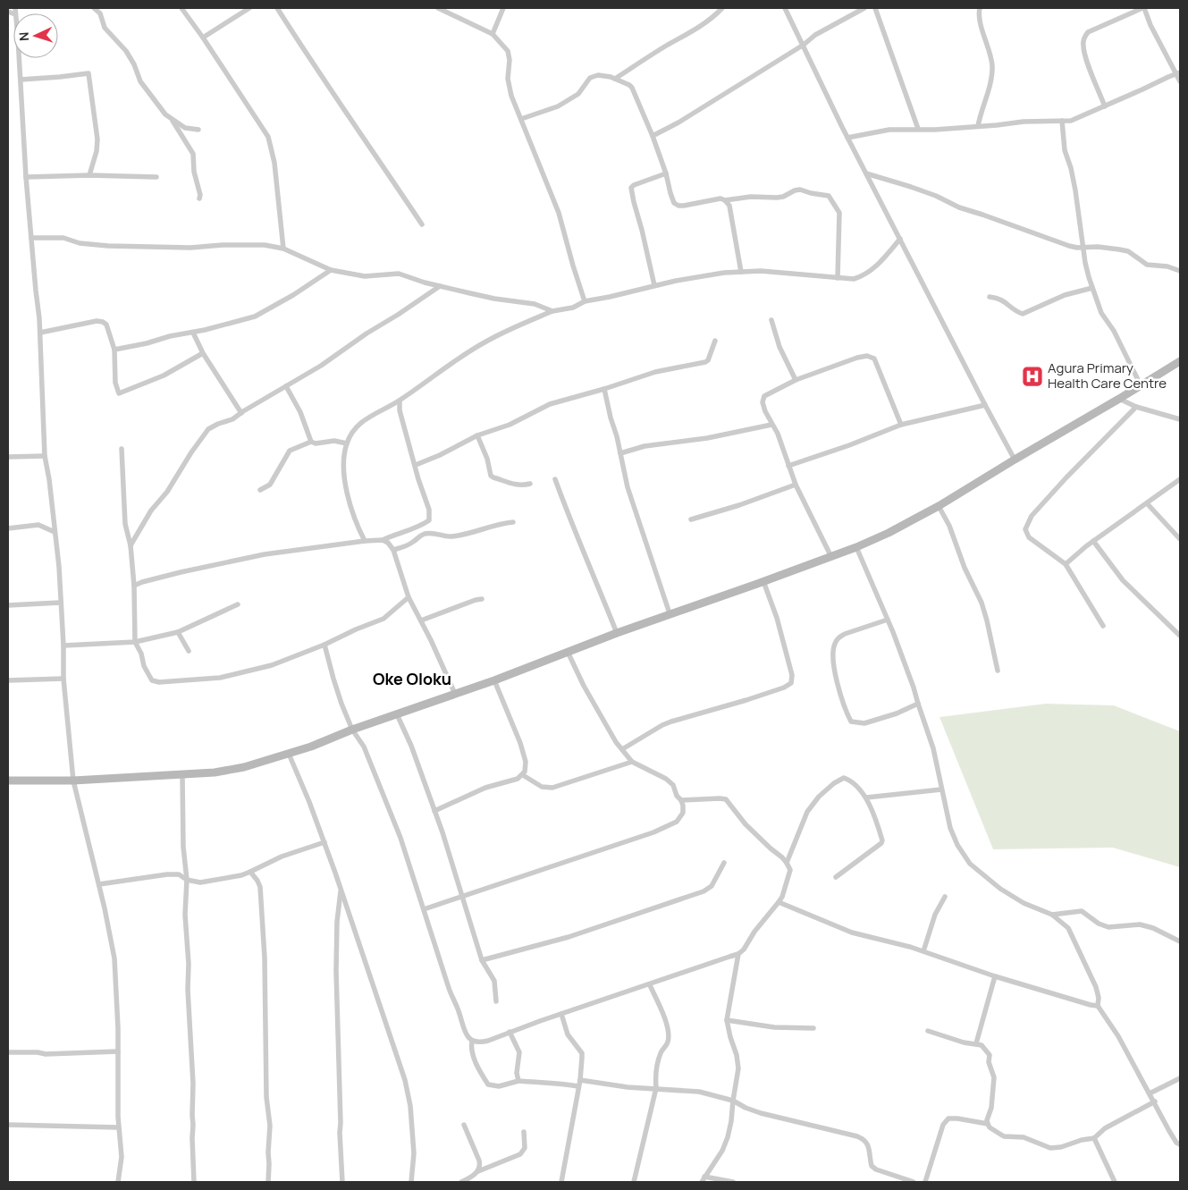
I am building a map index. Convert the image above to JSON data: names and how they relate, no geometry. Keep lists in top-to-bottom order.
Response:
{
  "districts": ["Oke Oloku"],
  "places": {
    "hospital": ["Agura Primary Health Care Centre"]
  },
  "north": "left"
}
